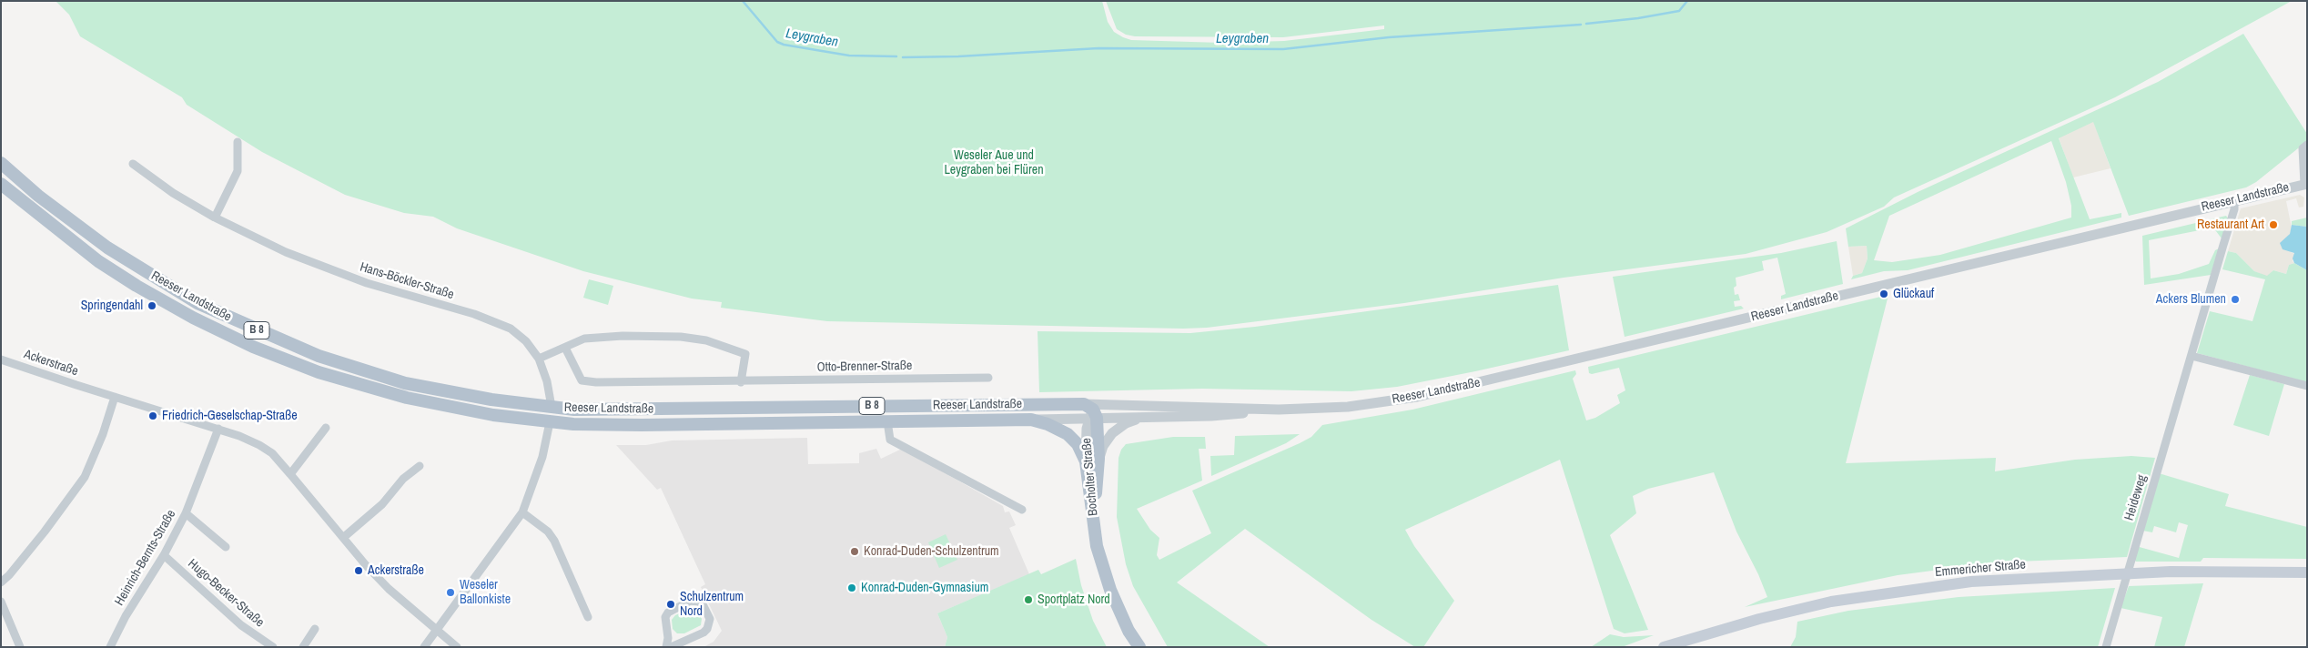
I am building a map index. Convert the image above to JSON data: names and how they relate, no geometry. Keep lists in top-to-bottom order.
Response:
{
  "streets": {
    "main road": [
      "Reeser Landstraße",
      "B 8",
      "Bocholter Straße",
      "Emmericher Straße"
    ],
    "street": [
      "Hans-Böckler-Straße",
      "Ackerstraße",
      "Otto-Brenner-Straße",
      "Heideweg",
      "Heinrich-Bernts-Straße",
      "Hugo-Becker-Straße"
    ]
  },
  "crossings": [
    ["Reeser Landstraße", "Hans-Böckler-Straße"],
    ["Reeser Landstraße", "B 8"],
    ["Reeser Landstraße", "Bocholter Straße"],
    ["Reeser Landstraße", "Heideweg"],
    ["B 8", "Bocholter Straße"],
    ["Ackerstraße", "Heinrich-Bernts-Straße"],
    ["Heideweg", "Emmericher Straße"],
    ["Heinrich-Bernts-Straße", "Hugo-Becker-Straße"]
  ],
  "water": ["Leygraben"],
  "parks": ["Weseler Aue und Leygraben bei Flüren"],
  "places": [
    "Restaurant Art",
    "Glückauf",
    "Ackers Blumen",
    "Springendahl",
    "Friedrich-Geselschap-Straße",
    "Konrad-Duden-Schulzentrum",
    "Ackerstraße",
    "Konrad-Duden-Gymnasium",
    "Weseler Ballonkiste",
    "Sportplatz Nord",
    "Schulzentrum Nord"
  ]
}
